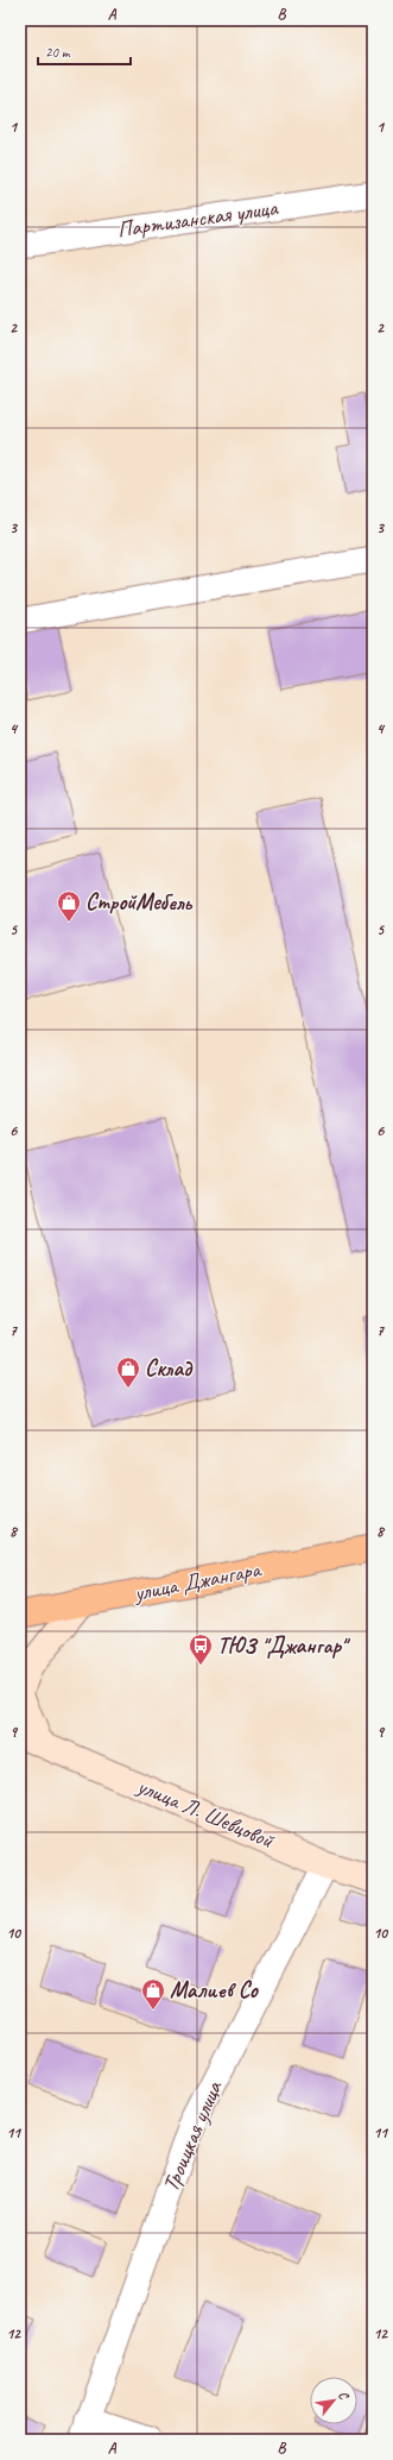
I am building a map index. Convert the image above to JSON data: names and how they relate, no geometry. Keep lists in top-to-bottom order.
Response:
{
  "streets": {
    "main road": ["улица Джангара"],
    "street": ["Партизанская улица", "улица Л. Шевцовой", "Троицкая улица"]
  },
  "crossings": [
    ["улица Л. Шевцовой", "Троицкая улица"]
  ],
  "places": {
    "shop": ["СтройМебель", "Склад", "Малиев Со"],
    "bus stop": ["ТЮЗ \"Джангар\""]
  },
  "scale_bar": "20 m",
  "north": "top right",
  "grid": {
    "columns": ["A", "B"],
    "rows": [
      "1",
      "2",
      "3",
      "4",
      "5",
      "6",
      "7",
      "8",
      "9",
      "10",
      "11",
      "12"
    ]
  }
}
